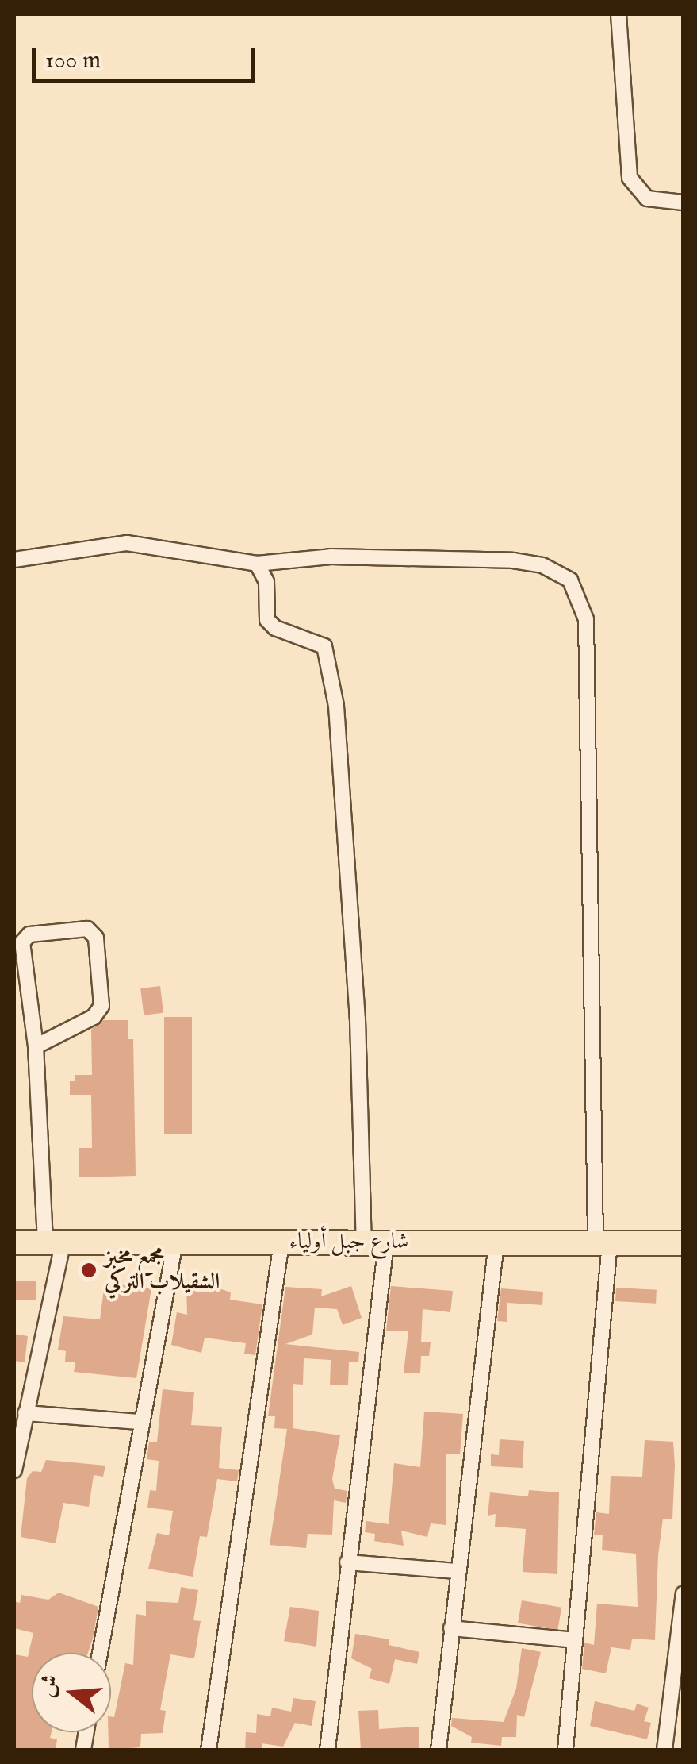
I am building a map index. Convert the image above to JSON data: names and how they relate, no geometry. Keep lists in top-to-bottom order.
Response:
{
  "streets": {
    "highway": ["شارع جبل أولياء"]
  },
  "places": ["مجمع مخبز الشقيلاب التركي"],
  "scale_bar": "100 m",
  "north": "left"
}
